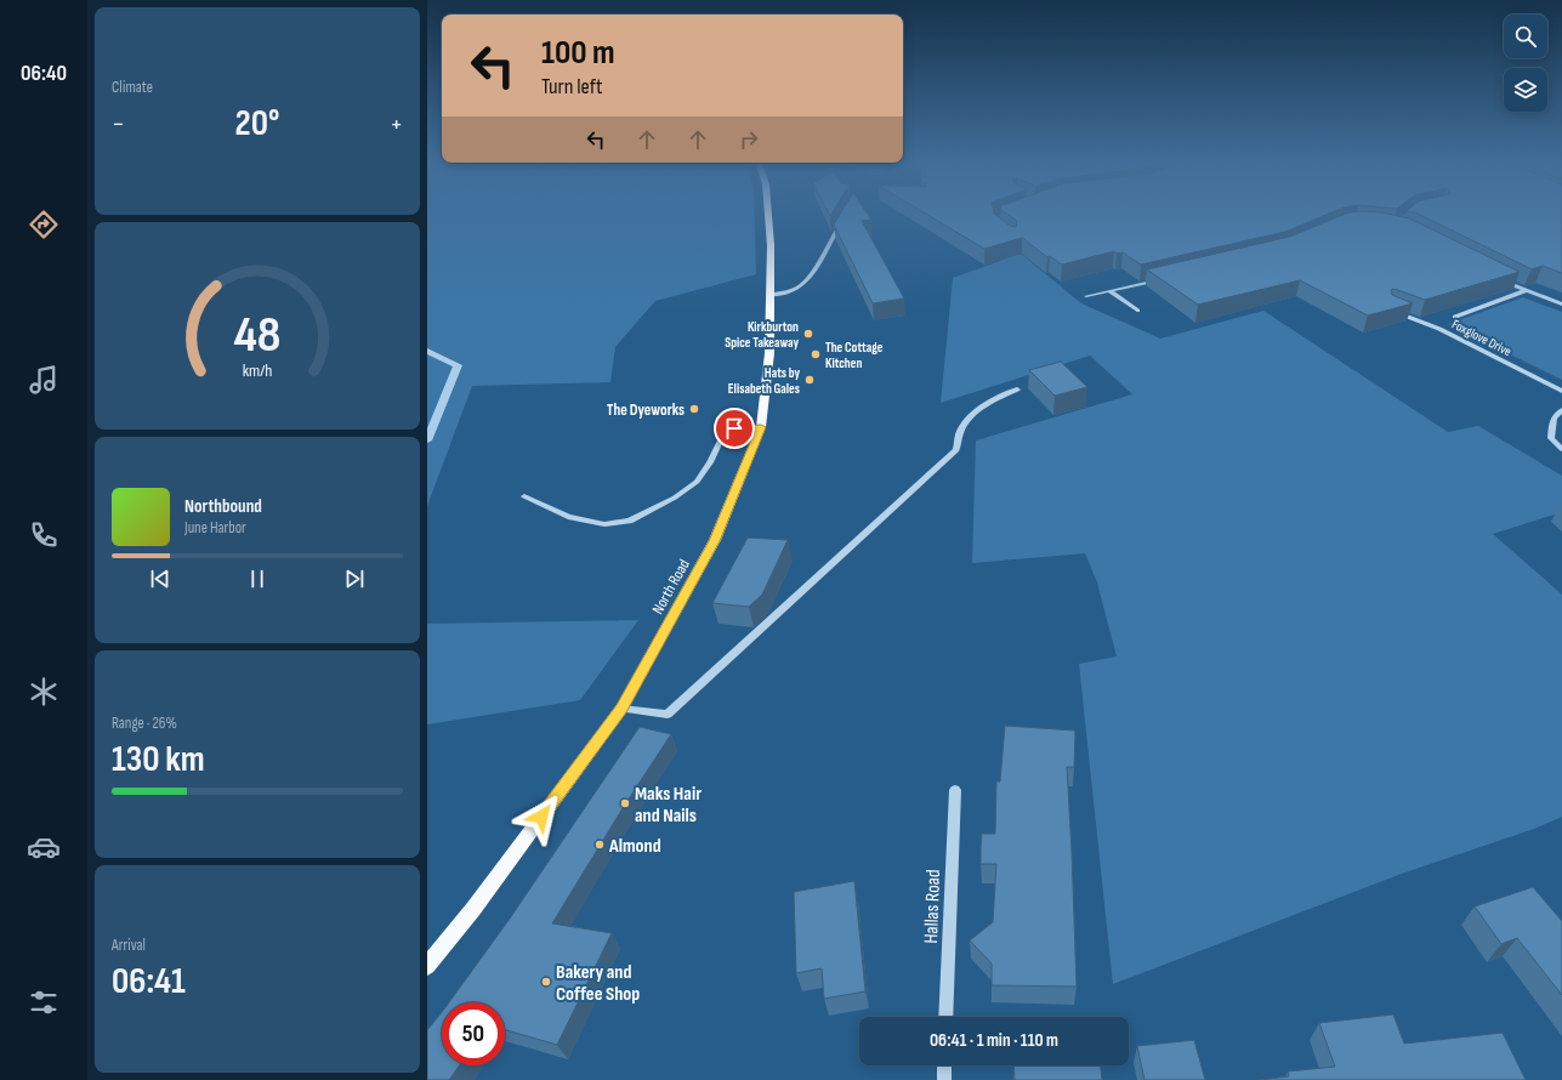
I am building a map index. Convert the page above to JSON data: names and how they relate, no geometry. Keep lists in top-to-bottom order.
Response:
{
  "streets": {
    "main road": ["North Road"],
    "street": ["Foxglove Drive", "Hallas Road"]
  },
  "places": [
    "Kirkburton Spice Takeaway",
    "The Cottage Kitchen",
    "Hats by Elisabeth Gales",
    "The Dyeworks",
    "Maks Hair and Nails",
    "Almond",
    "Bakery and Coffee Shop"
  ],
  "page": {
    "tabs": "06:40",
    "tile": [
      "Climate",
      ["Range · 26%", "130 km"],
      ["Arrival", "06:41"]
    ],
    "turn": ["100 m", "Turn left"],
    "heat": ["−", "20°", "+"],
    "song": ["Northbound", "June Harbor"],
    "limit": "50",
    "trip": "06:41 · 1 min · 110 m",
    "gauge": ["48", "km/h"]
  }
}
